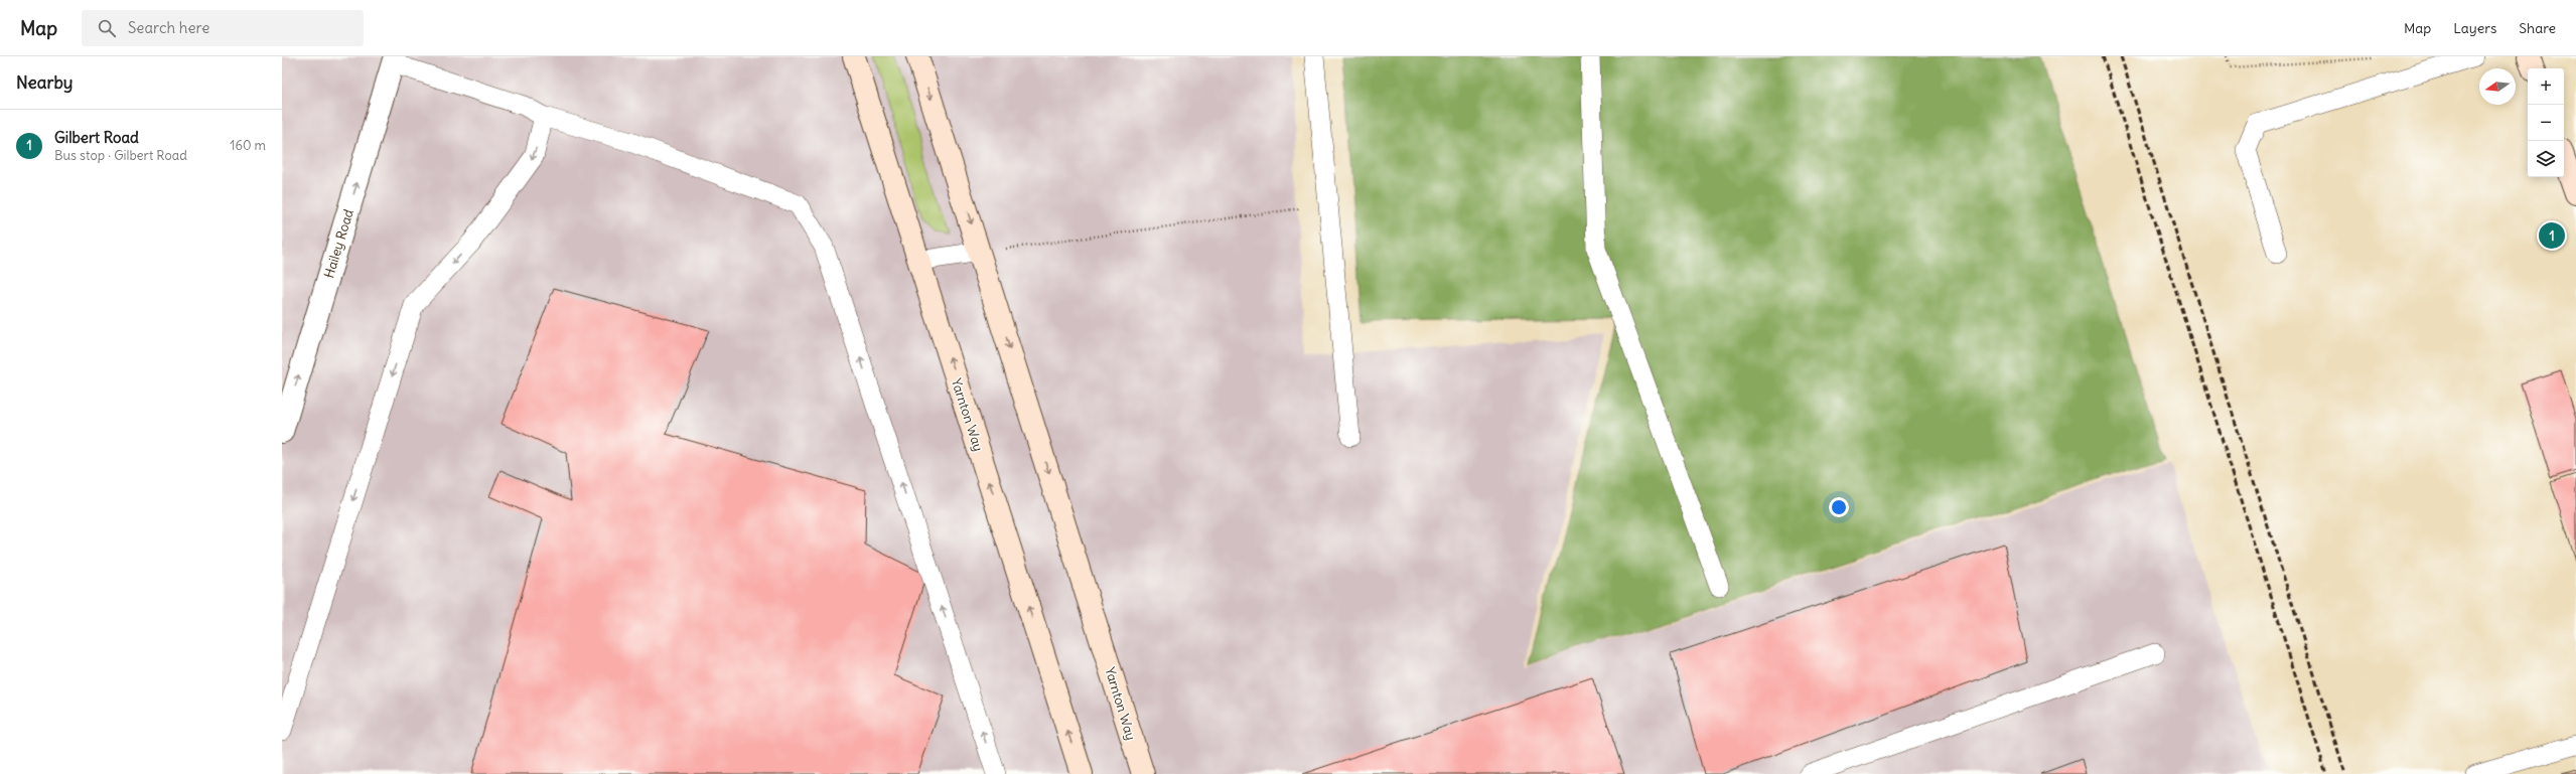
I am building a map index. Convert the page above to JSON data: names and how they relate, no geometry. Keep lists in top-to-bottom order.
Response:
{
  "streets": {
    "street": ["Hailey Road", "Yarnton Way"]
  },
  "one_way": ["Hailey Road"],
  "north": "left",
  "page": {
    "header": "Map",
    "search": "Search here",
    "nav": ["Map", "Layers", "Share"],
    "heading": "Nearby",
    "map_buttons": ["+", "−"],
    "list": [
      {
        "mark": "1",
        "name": "Gilbert Road",
        "note": "Bus stop · Gilbert Road",
        "value": "160 m"
      }
    ],
    "pins": "1"
  }
}
